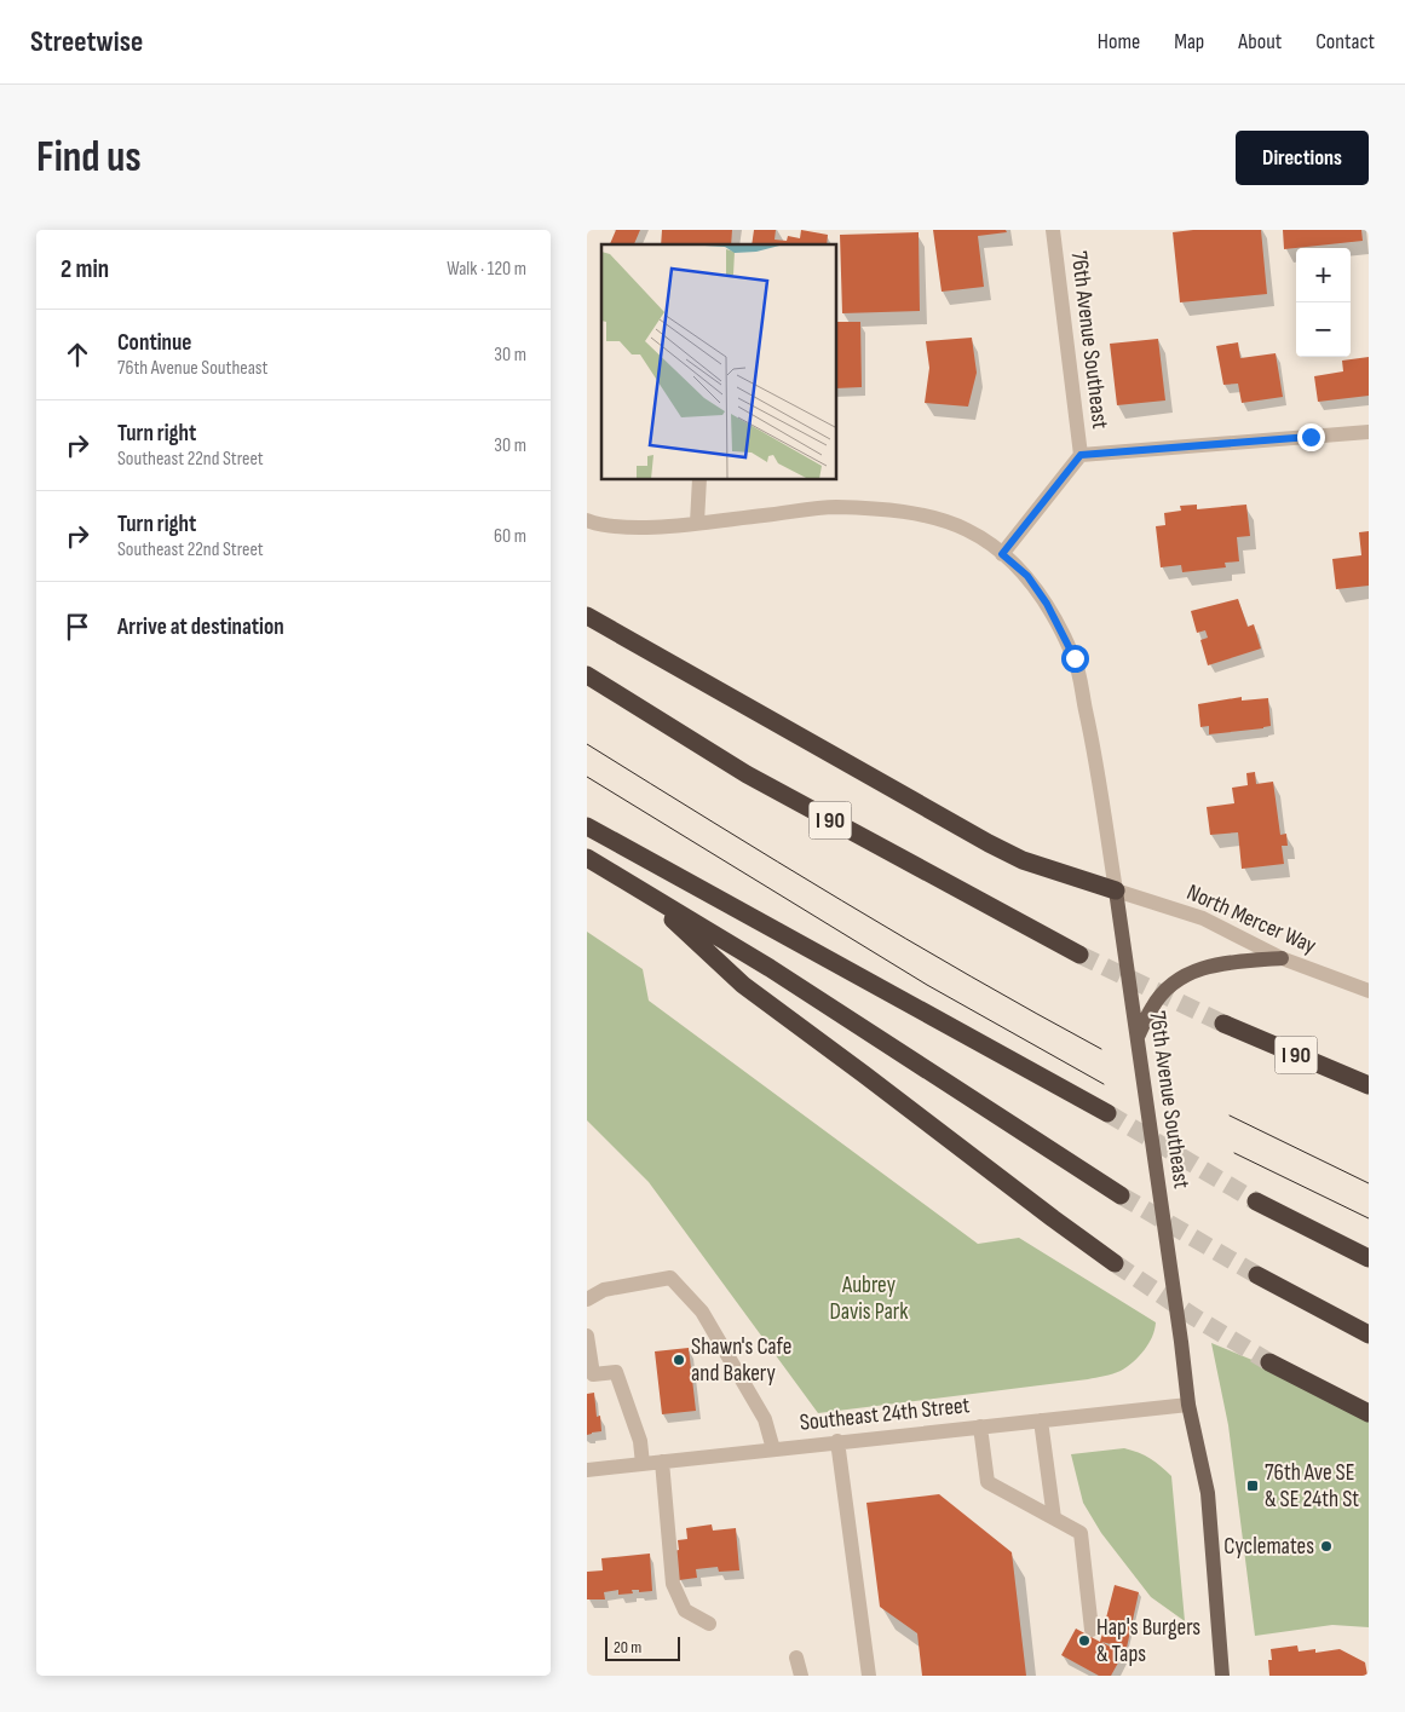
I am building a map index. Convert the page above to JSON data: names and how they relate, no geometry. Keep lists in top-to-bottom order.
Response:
{
  "streets": {
    "highway": ["I 90"],
    "main road": ["76th Avenue Southeast"],
    "street": ["North Mercer Way", "Southeast 24th Street"]
  },
  "crossings": [
    ["76th Avenue Southeast", "North Mercer Way"],
    ["76th Avenue Southeast", "Southeast 24th Street"]
  ],
  "parks": ["Aubrey Davis Park"],
  "places": {
    "other": ["Shawn's Cafe and Bakery", "Cyclemates", "Hap's Burgers & Taps"],
    "transit": ["76th Ave SE & SE 24th St"]
  },
  "scale_bar": "20 m",
  "page": {
    "header": "Streetwise",
    "nav": [
      "Home",
      "Map",
      "About",
      "Contact"
    ],
    "buttons": "Directions",
    "title": "Find us",
    "heading": ["2 min", "Walk · 120 m"],
    "map_buttons": ["+", "−"],
    "list": [
      ["Continue", "76th Avenue Southeast", "30 m"],
      ["Turn right", "Southeast 22nd Street", "30 m"],
      ["Turn right", "Southeast 22nd Street", "60 m"],
      "Arrive at destination"
    ],
    "scale": "20 m"
  }
}
